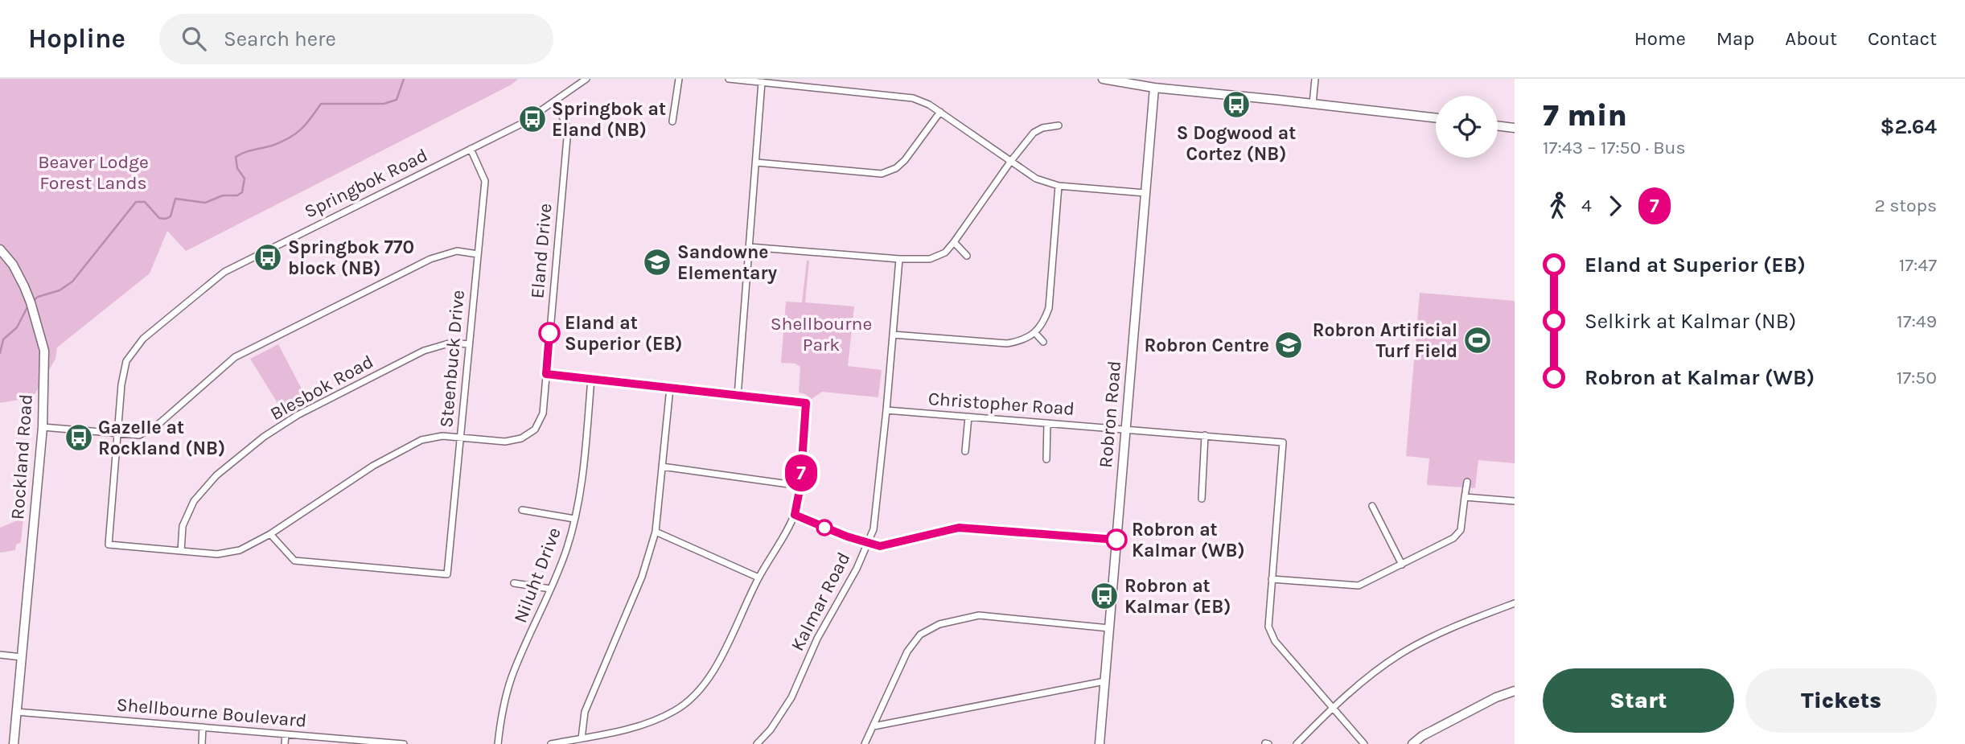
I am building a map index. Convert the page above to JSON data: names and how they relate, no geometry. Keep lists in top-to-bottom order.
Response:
{
  "streets": {
    "street": [
      "Springbok Road",
      "Eland Drive",
      "Steenbuck Drive",
      "Blesbok Road",
      "Christopher Road",
      "Robron Road",
      "Rockland Road",
      "Niluht Drive",
      "Kalmar Road",
      "Shellbourne Boulevard"
    ]
  },
  "crossings": [
    ["Springbok Road", "Eland Drive"],
    ["Springbok Road", "Steenbuck Drive"],
    ["Springbok Road", "Blesbok Road"],
    ["Eland Drive", "Steenbuck Drive"],
    ["Steenbuck Drive", "Blesbok Road"],
    ["Christopher Road", "Robron Road"],
    ["Robron Road", "Kalmar Road"],
    ["Rockland Road", "Shellbourne Boulevard"]
  ],
  "parks": ["Beaver Lodge Forest Lands", "Shellbourne Park"],
  "places": {
    "bus stop": [
      "S Dogwood at Cortez (NB)",
      "Springbok at Eland (NB)",
      "Springbok 770 block (NB)",
      "Gazelle at Rockland (NB)",
      "Robron at Kalmar (EB)"
    ],
    "school or university": ["Sandowne Elementary", "Robron Centre"],
    "other": ["Eland at Superior (EB)", "Robron at Kalmar (WB)"],
    "sports": ["Robron Artificial Turf Field"]
  },
  "lines": ["bus line 7"],
  "page": {
    "header": "Hopline",
    "search": "Search here",
    "nav": [
      "Home",
      "Map",
      "About",
      "Contact"
    ],
    "on_map": "7",
    "heading": ["7 min", "17:43 – 17:50 · Bus", "$2.64"],
    "legs": ["4", "7", "2 stops"],
    "list": [
      {
        "name": "Eland at Superior (EB)",
        "value": "17:47"
      },
      {
        "name": "Selkirk at Kalmar (NB)",
        "value": "17:49"
      },
      {
        "name": "Robron at Kalmar (WB)",
        "value": "17:50"
      }
    ],
    "buttons": ["Start", "Tickets"]
  }
}
